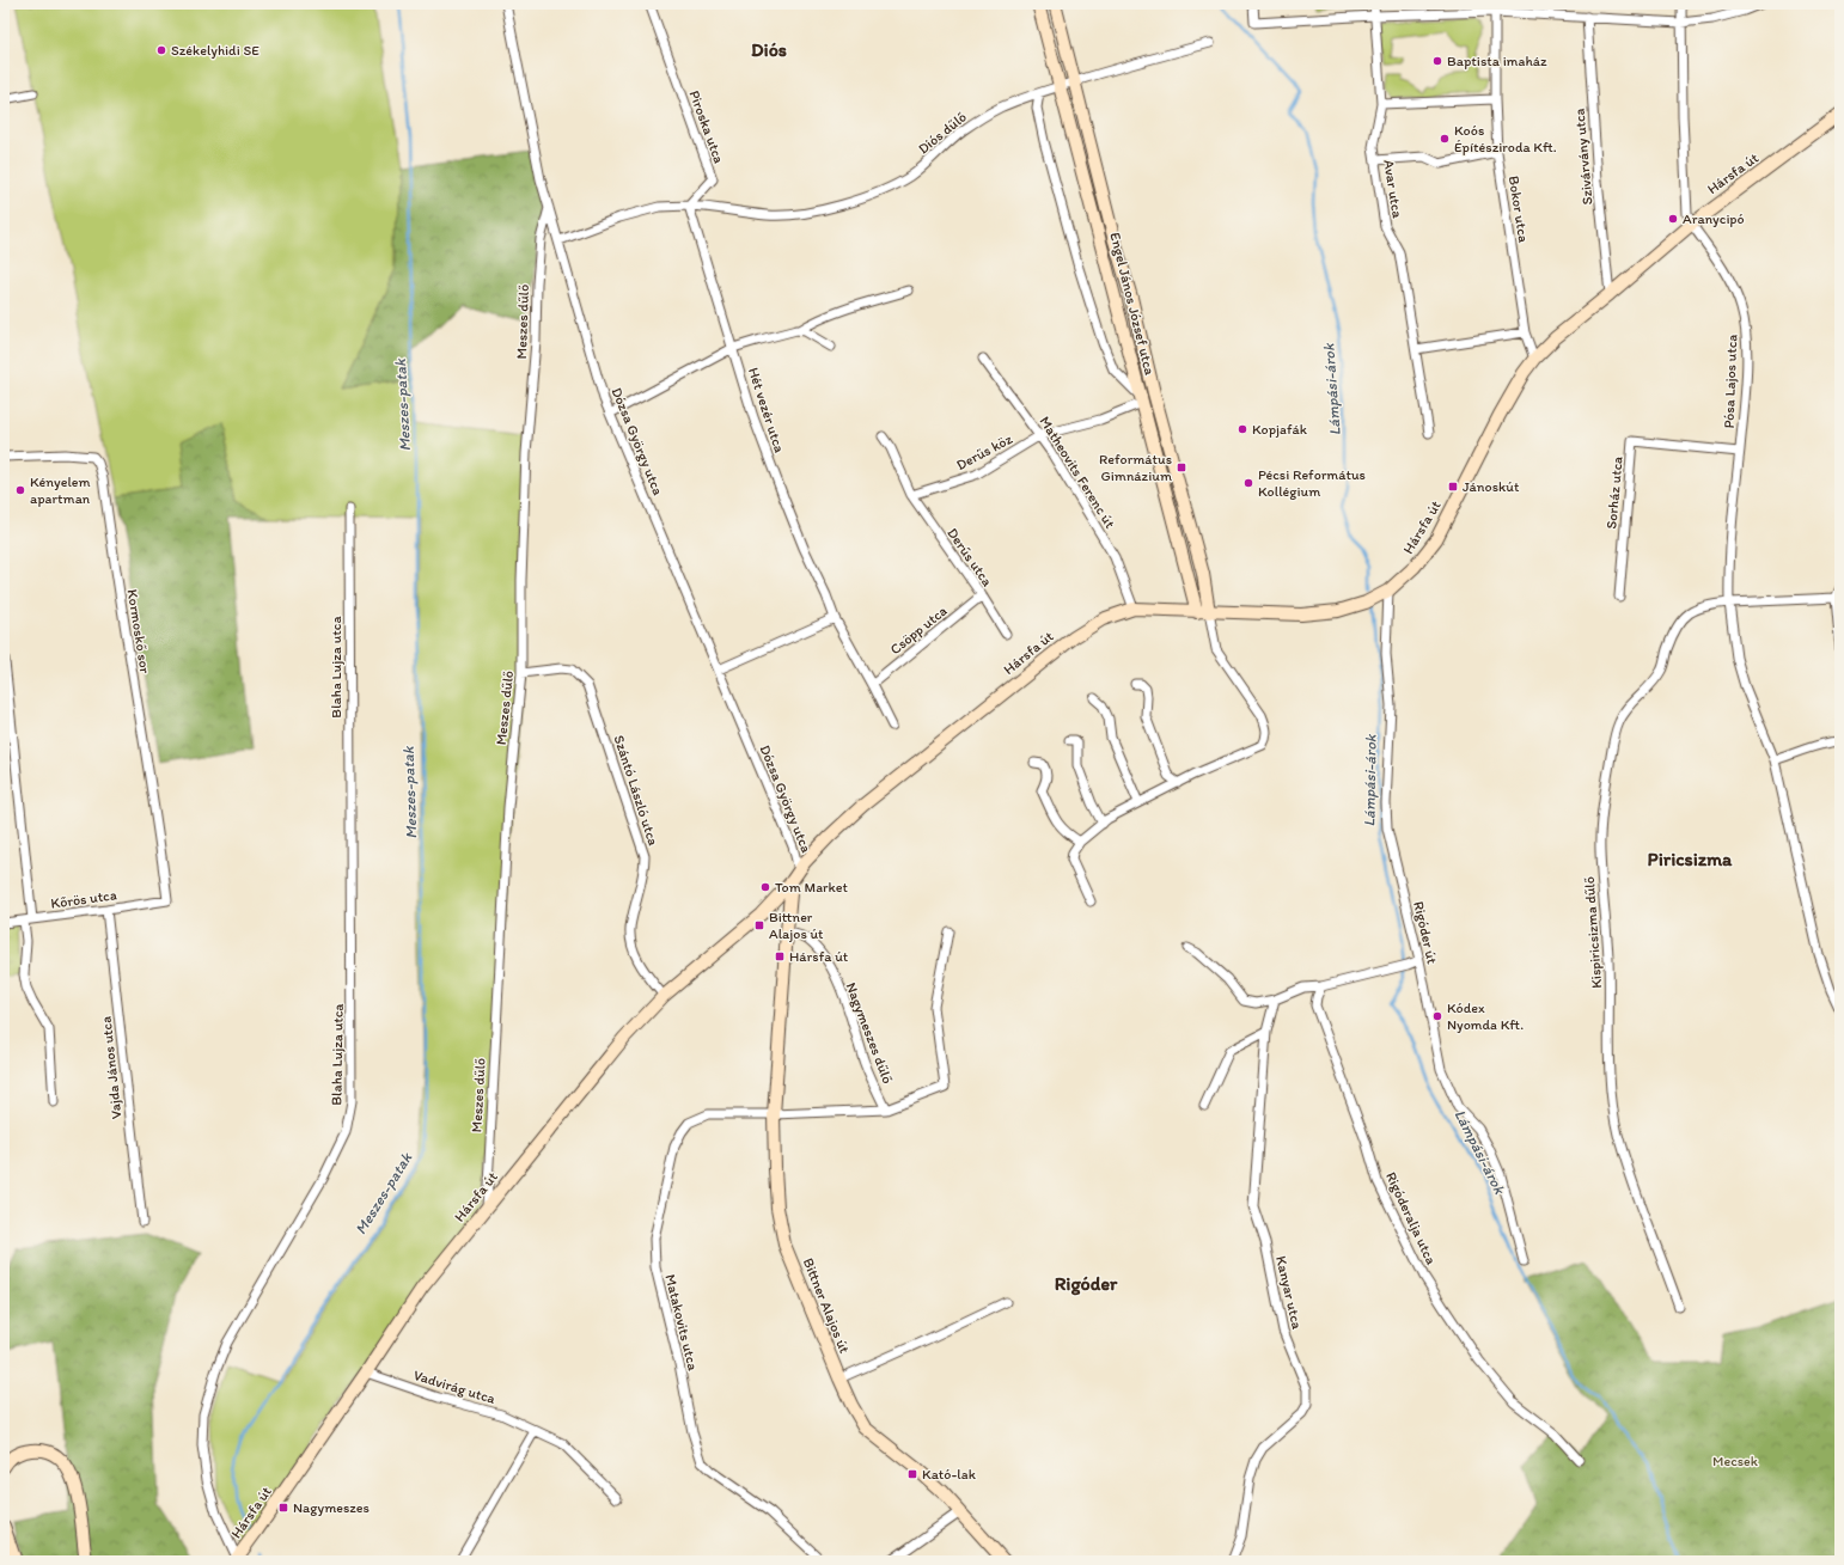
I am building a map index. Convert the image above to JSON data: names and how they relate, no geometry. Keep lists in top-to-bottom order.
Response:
{
  "streets": {
    "street": [
      "Piroska utca",
      "Diós dűlő",
      "Szivárvány utca",
      "Hársfa út",
      "Avar utca",
      "Bokor utca",
      "Engel János József utca",
      "Meszes dűlő",
      "Pósa Lajos utca",
      "Hét vezér utca",
      "Dózsa György utca",
      "Derűs köz",
      "Matheovits Ferenc út",
      "Sorház utca",
      "Derűs utca",
      "Csöpp utca",
      "Kormoskő sor",
      "Blaha Lujza utca",
      "Szántó László utca",
      "Kőrös utca",
      "Rigóder út",
      "Kispiricsizma dűlő",
      "Nagymeszes dűlő",
      "Vajda János utca",
      "Rigóderalja utca",
      "Kanyar utca",
      "Bittner Alajos út",
      "Matakovits utca",
      "Vadvirág utca"
    ]
  },
  "crossings": [
    ["Piroska utca", "Diós dűlő"],
    ["Piroska utca", "Hét vezér utca"],
    ["Diós dűlő", "Engel János József utca"],
    ["Diós dűlő", "Hét vezér utca"],
    ["Szivárvány utca", "Hársfa út"],
    ["Hársfa út", "Bokor utca"],
    ["Hársfa út", "Engel János József utca"],
    ["Hársfa út", "Meszes dűlő"],
    ["Hársfa út", "Pósa Lajos utca"],
    ["Hársfa út", "Dózsa György utca"],
    ["Hársfa út", "Matheovits Ferenc út"],
    ["Hársfa út", "Blaha Lujza utca"],
    ["Hársfa út", "Szántó László utca"],
    ["Hársfa út", "Rigóder út"],
    ["Hársfa út", "Bittner Alajos út"],
    ["Hársfa út", "Vadvirág utca"],
    ["Engel János József utca", "Derűs köz"],
    ["Meszes dűlő", "Dózsa György utca"],
    ["Meszes dűlő", "Szántó László utca"],
    ["Pósa Lajos utca", "Sorház utca"],
    ["Pósa Lajos utca", "Kispiricsizma dűlő"],
    ["Hét vezér utca", "Csöpp utca"],
    ["Derűs köz", "Matheovits Ferenc út"],
    ["Derűs köz", "Derűs utca"],
    ["Derűs utca", "Csöpp utca"],
    ["Kormoskő sor", "Kőrös utca"],
    ["Kőrös utca", "Vajda János utca"],
    ["Nagymeszes dűlő", "Bittner Alajos út"],
    ["Bittner Alajos út", "Matakovits utca"]
  ],
  "districts": ["Diós", "Piricsizma", "Rigóder"],
  "water": ["Lámpási-árok", "Meszes-patak"],
  "parks": ["Mecsek"],
  "places": {
    "other": [
      "Székelyhidi SE",
      "Baptista imaház",
      "Koós Építésziroda Kft.",
      "Aranycipó",
      "Kopjafák",
      "Pécsi Református Kollégium",
      "Kényelem apartman",
      "Tom Market",
      "Kódex Nyomda Kft."
    ],
    "transit": [
      "Református Gimnázium",
      "Jánoskút",
      "Bittner Alajos út",
      "Hársfa út",
      "Kató-lak",
      "Nagymeszes"
    ]
  }
}
